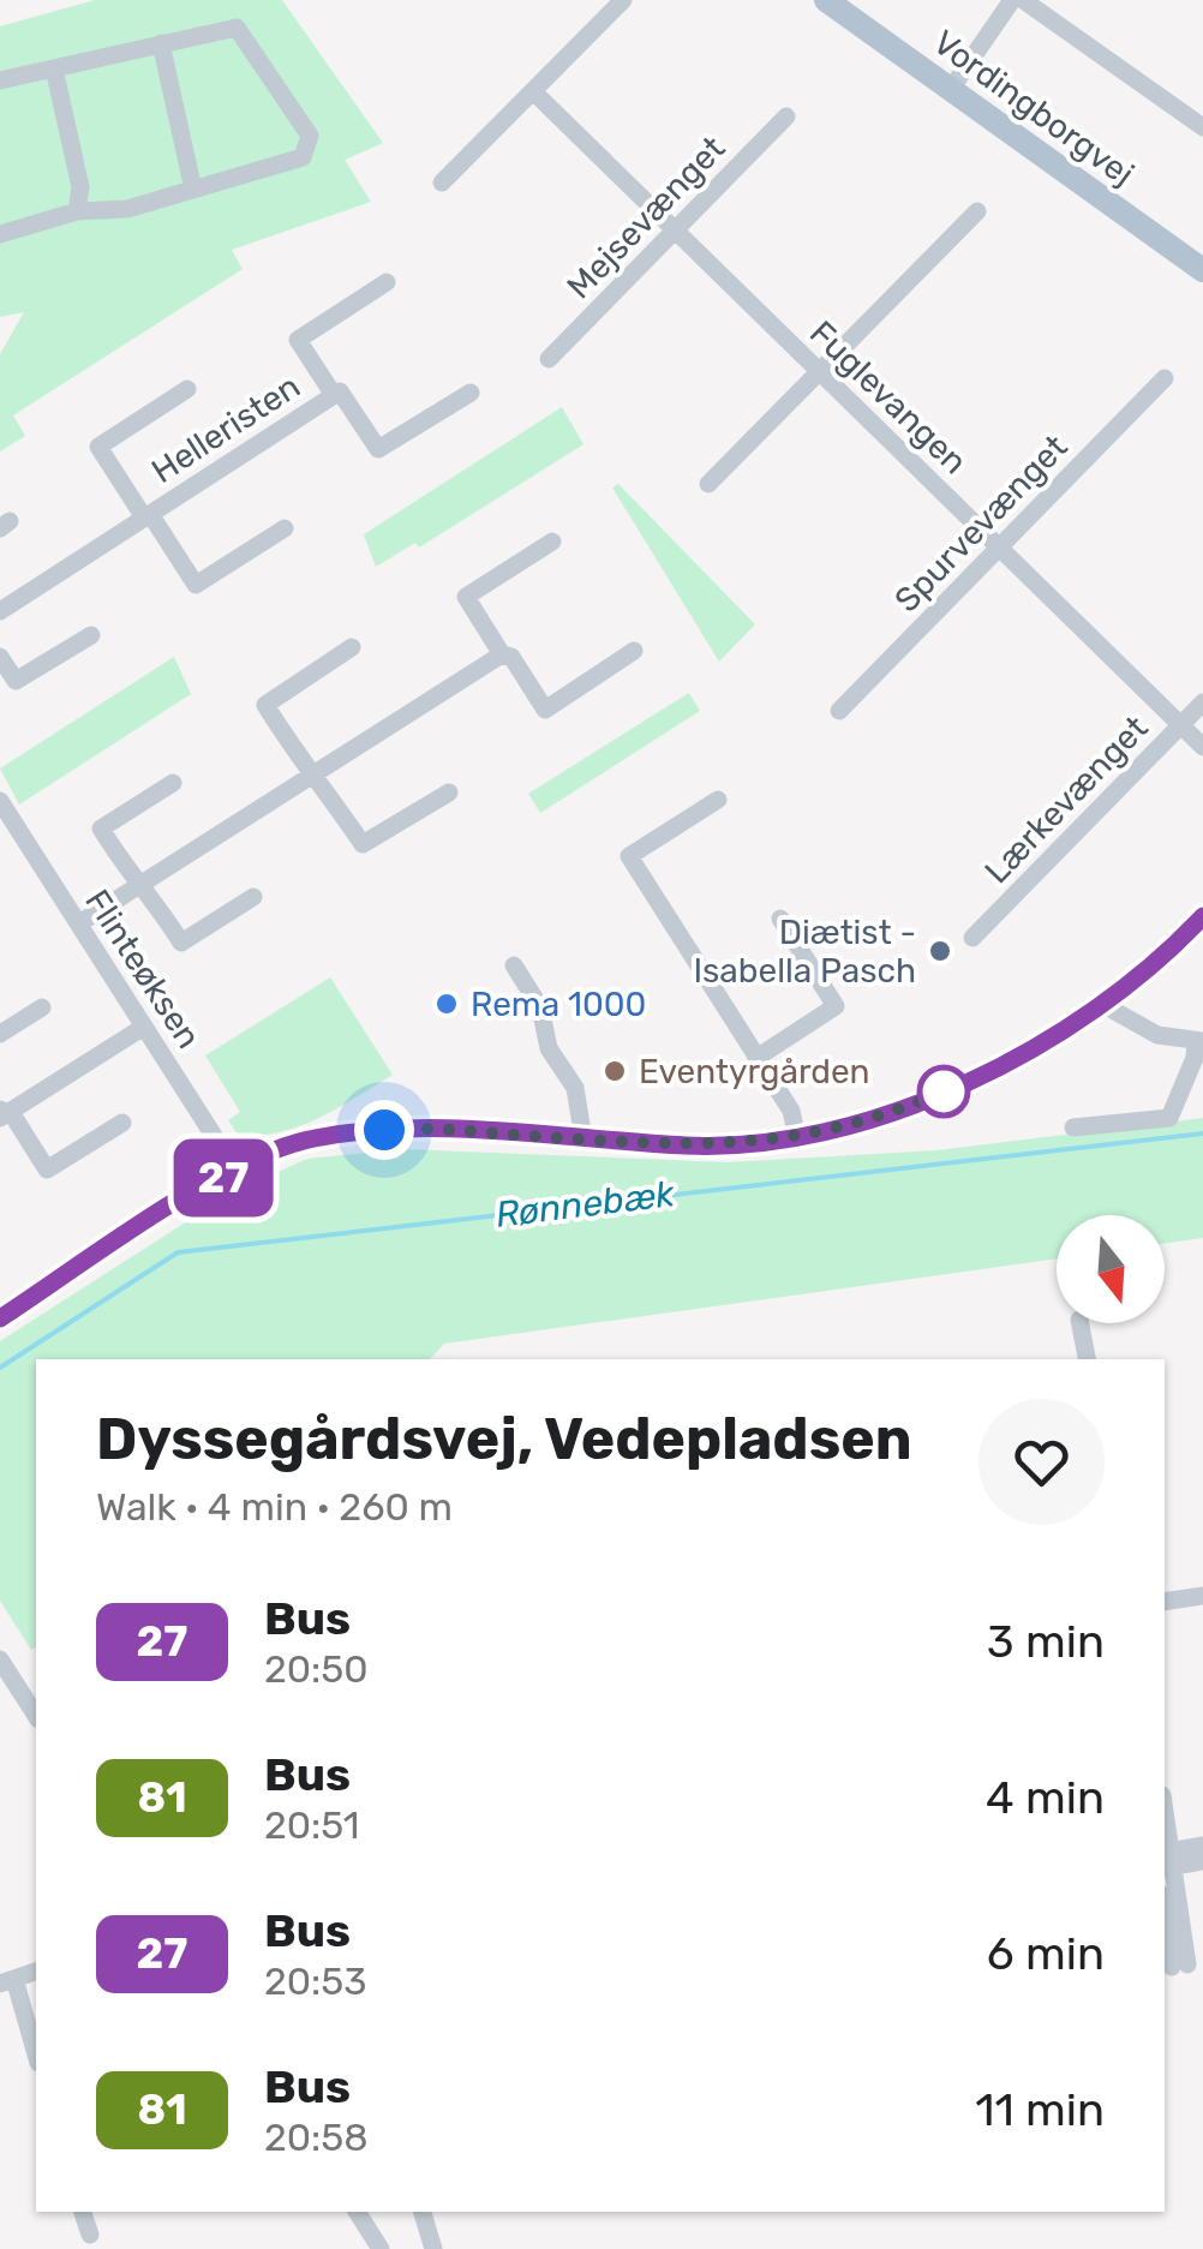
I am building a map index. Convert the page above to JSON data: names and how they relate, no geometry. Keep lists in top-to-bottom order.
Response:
{
  "streets": {
    "main road": ["Vordingborgvej"],
    "street": [
      "Mejsevænget",
      "Fuglevangen",
      "Helleristen",
      "Spurvevænget",
      "Lærkevænget",
      "Flinteøksen"
    ]
  },
  "crossings": [
    ["Mejsevænget", "Fuglevangen"],
    ["Fuglevangen", "Spurvevænget"],
    ["Fuglevangen", "Lærkevænget"]
  ],
  "water": ["Rønnebæk"],
  "places": ["Diætist - Isabella Pasch", "Rema 1000", "Eventyrgården"],
  "lines": ["bus line 27"],
  "north": "bottom",
  "page": {
    "on_map": "27",
    "heading": ["Dyssegårdsvej, Vedepladsen", "Walk · 4 min · 260 m"],
    "list": [
      {
        "mark": "27",
        "name": "Bus",
        "note": "20:50",
        "value": "3 min"
      },
      {
        "mark": "81",
        "name": "Bus",
        "note": "20:51",
        "value": "4 min"
      },
      {
        "mark": "27",
        "name": "Bus",
        "note": "20:53",
        "value": "6 min"
      },
      {
        "mark": "81",
        "name": "Bus",
        "note": "20:58",
        "value": "11 min"
      }
    ]
  }
}
